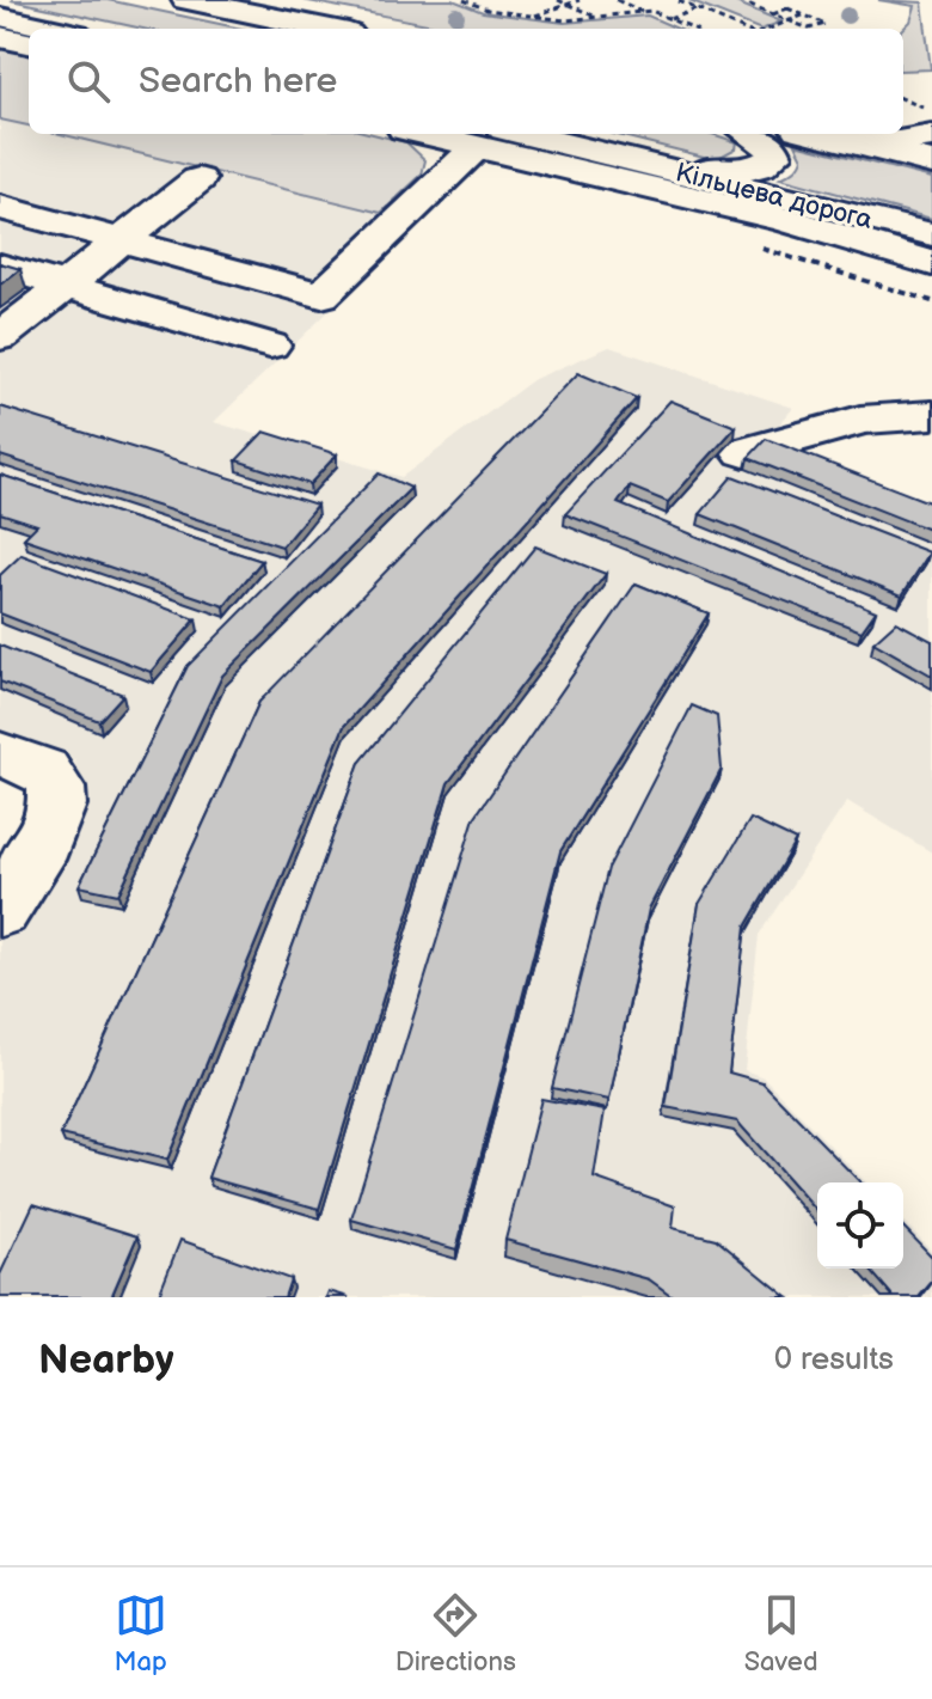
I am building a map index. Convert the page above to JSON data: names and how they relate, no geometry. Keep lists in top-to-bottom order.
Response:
{
  "streets": {
    "main road": ["Кільцева дорога"]
  },
  "page": {
    "search": "Search here",
    "heading": ["Nearby", "0 results"],
    "nav": ["Map", "Directions", "Saved"]
  }
}
